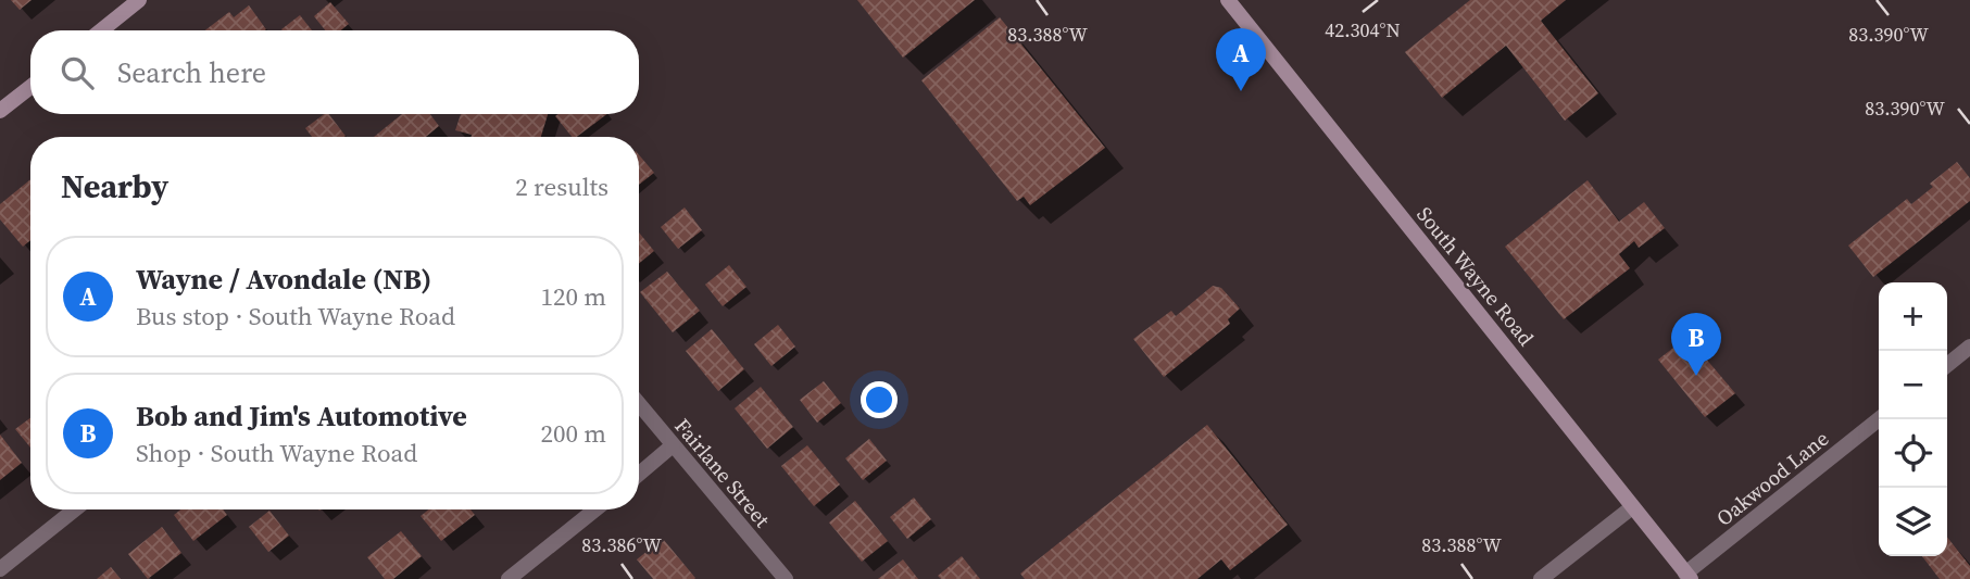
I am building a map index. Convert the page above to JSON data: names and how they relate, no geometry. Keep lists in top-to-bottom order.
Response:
{
  "streets": {
    "main road": ["South Wayne Road"],
    "street": ["Fairlane Street", "Oakwood Lane"]
  },
  "crossings": [
    ["South Wayne Road", "Oakwood Lane"]
  ],
  "page": {
    "pins": ["A", "B"],
    "search": "Search here",
    "heading": ["Nearby", "2 results"],
    "list": [
      {
        "mark": "A",
        "name": "Wayne / Avondale (NB)",
        "note": "Bus stop · South Wayne Road",
        "value": "120 m"
      },
      {
        "mark": "B",
        "name": "Bob and Jim's Automotive",
        "note": "Shop · South Wayne Road",
        "value": "200 m"
      }
    ],
    "map_buttons": ["+", "−"]
  },
  "coordinates": [
    "42.304°N",
    "83.388°W",
    "83.390°W",
    "83.386°W"
  ]
}
